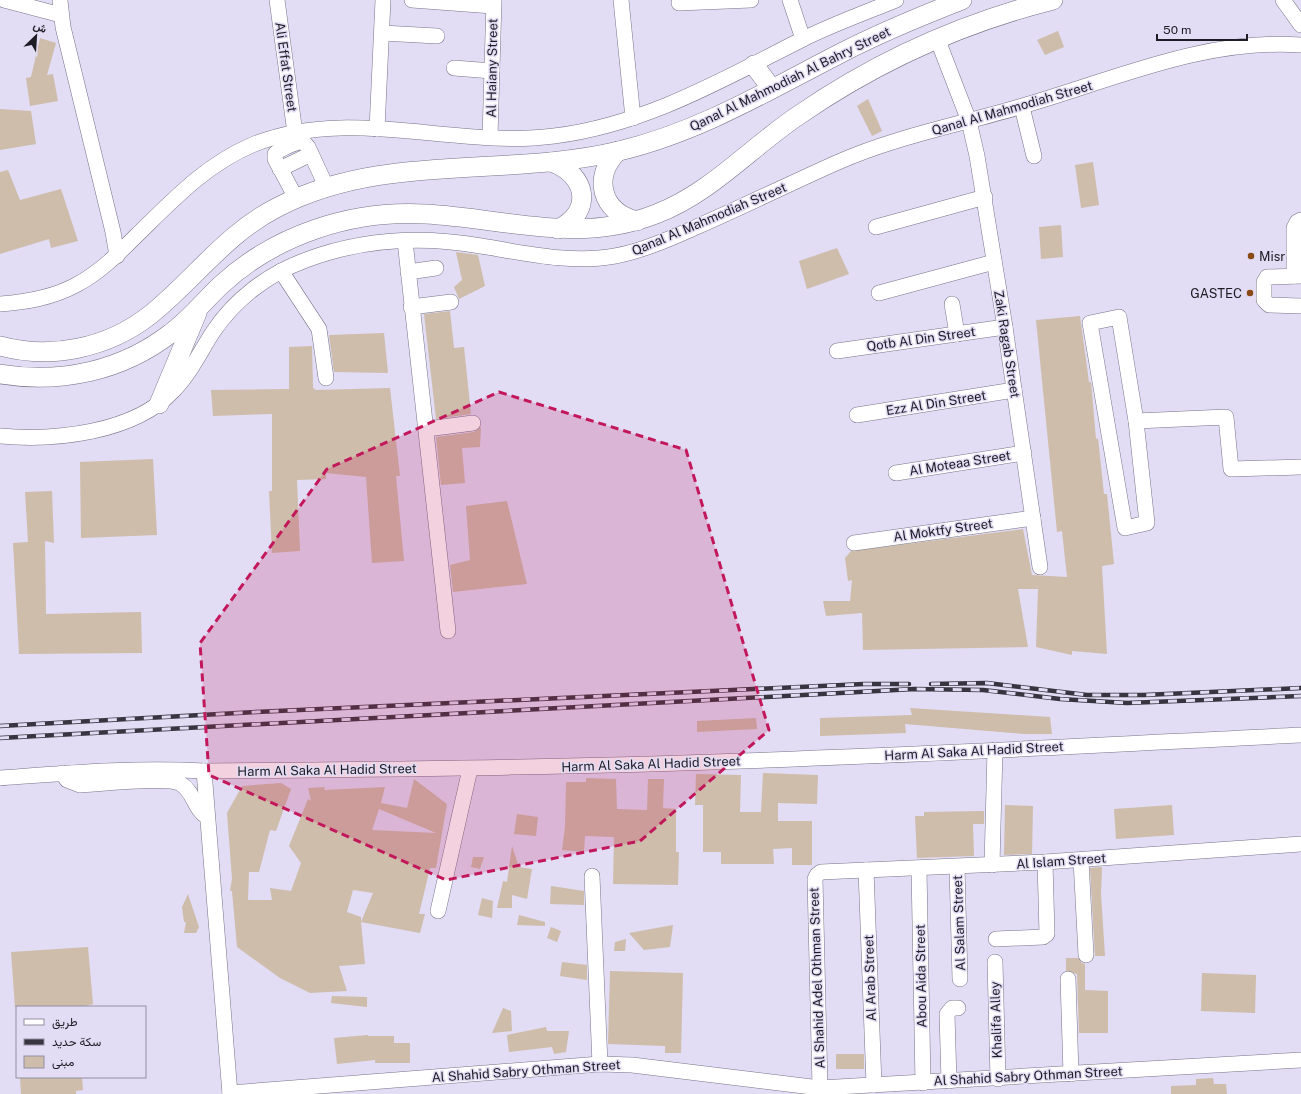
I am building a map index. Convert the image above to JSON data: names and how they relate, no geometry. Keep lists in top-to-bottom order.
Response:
{
  "streets": {
    "main road": ["Qanal Al Mahmodiah Al Bahry Street"],
    "street": [
      "Ali Effat Street",
      "Al Haiany Street",
      "Qanal Al Mahmodiah Street",
      "Qotb Al Din Street",
      "Zaki Ragab Street",
      "Ezz Al Din Street",
      "Al Moteaa Street",
      "Al Moktfy Street",
      "Harm Al Saka Al Hadid Street",
      "Al Islam Street",
      "Al Salam Street",
      "Abou Aida Street",
      "Al Shahid Adel Othman Street",
      "Al Arab Street",
      "Khalifa Alley",
      "Al Shahid Sabry Othman Street"
    ]
  },
  "crossings": [
    ["Ali Effat Street", "Qanal Al Mahmodiah Al Bahry Street"],
    ["Qanal Al Mahmodiah Al Bahry Street", "Zaki Ragab Street"],
    ["Qanal Al Mahmodiah Street", "Zaki Ragab Street"],
    ["Qotb Al Din Street", "Zaki Ragab Street"],
    ["Zaki Ragab Street", "Ezz Al Din Street"],
    ["Zaki Ragab Street", "Al Moteaa Street"],
    ["Zaki Ragab Street", "Al Moktfy Street"],
    ["Al Islam Street", "Al Salam Street"],
    ["Al Islam Street", "Abou Aida Street"],
    ["Al Islam Street", "Al Shahid Adel Othman Street"],
    ["Al Islam Street", "Al Arab Street"],
    ["Abou Aida Street", "Al Shahid Sabry Othman Street"],
    ["Al Shahid Adel Othman Street", "Al Shahid Sabry Othman Street"],
    ["Al Arab Street", "Al Shahid Sabry Othman Street"],
    ["Khalifa Alley", "Al Shahid Sabry Othman Street"]
  ],
  "places": ["Misr", "GASTEC"],
  "legend": ["طريق", "سكة حديد", "مبنى"],
  "scale_bar": "50 m",
  "north": "top right"
}
